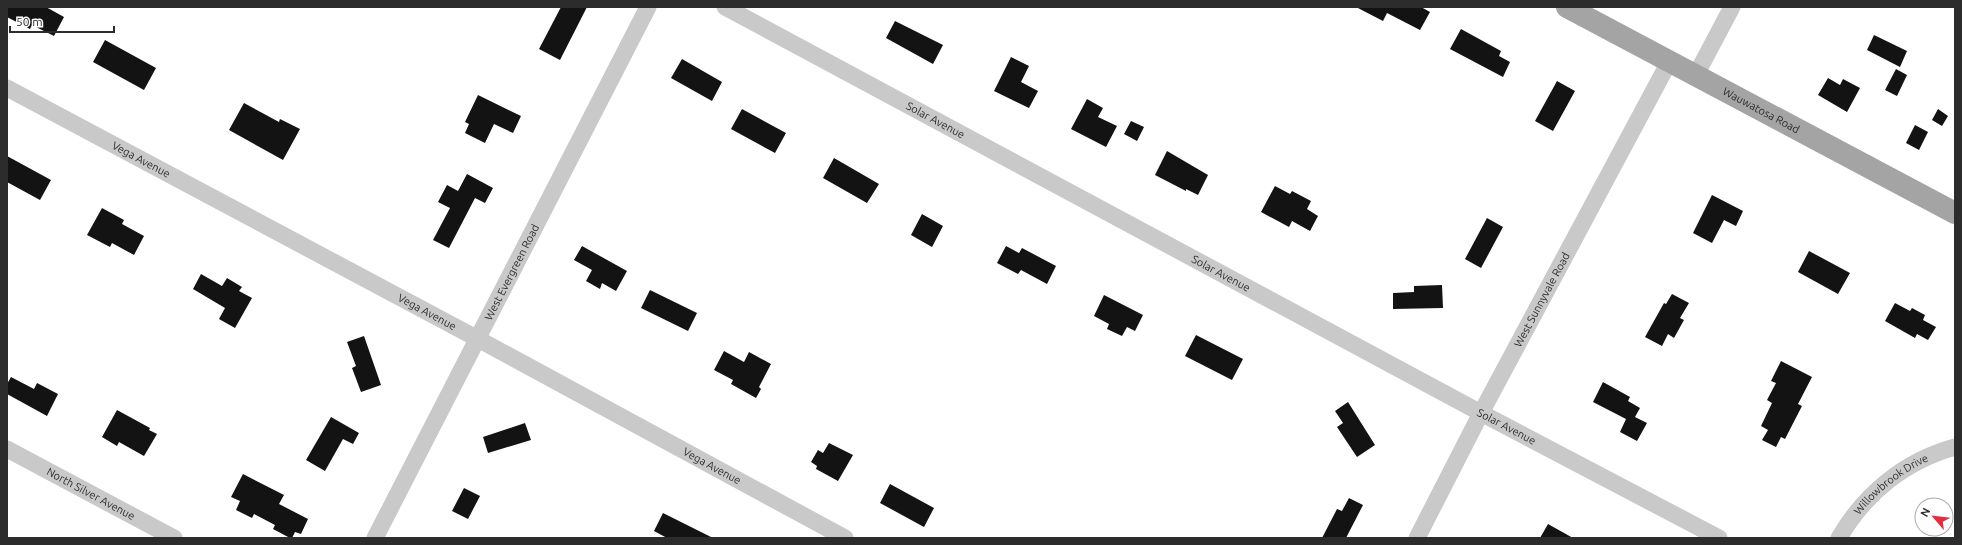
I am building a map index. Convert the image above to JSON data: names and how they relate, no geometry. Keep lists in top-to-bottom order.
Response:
{
  "streets": {
    "main road": ["Wauwatosa Road"],
    "street": [
      "Solar Avenue",
      "Vega Avenue",
      "West Evergreen Road",
      "West Sunnyvale Road",
      "Willowbrook Drive",
      "North Silver Avenue"
    ]
  },
  "crossings": [
    ["Wauwatosa Road", "West Sunnyvale Road"],
    ["Solar Avenue", "West Sunnyvale Road"],
    ["Vega Avenue", "West Evergreen Road"]
  ],
  "scale_bar": "50 m",
  "north": "top left"
}
